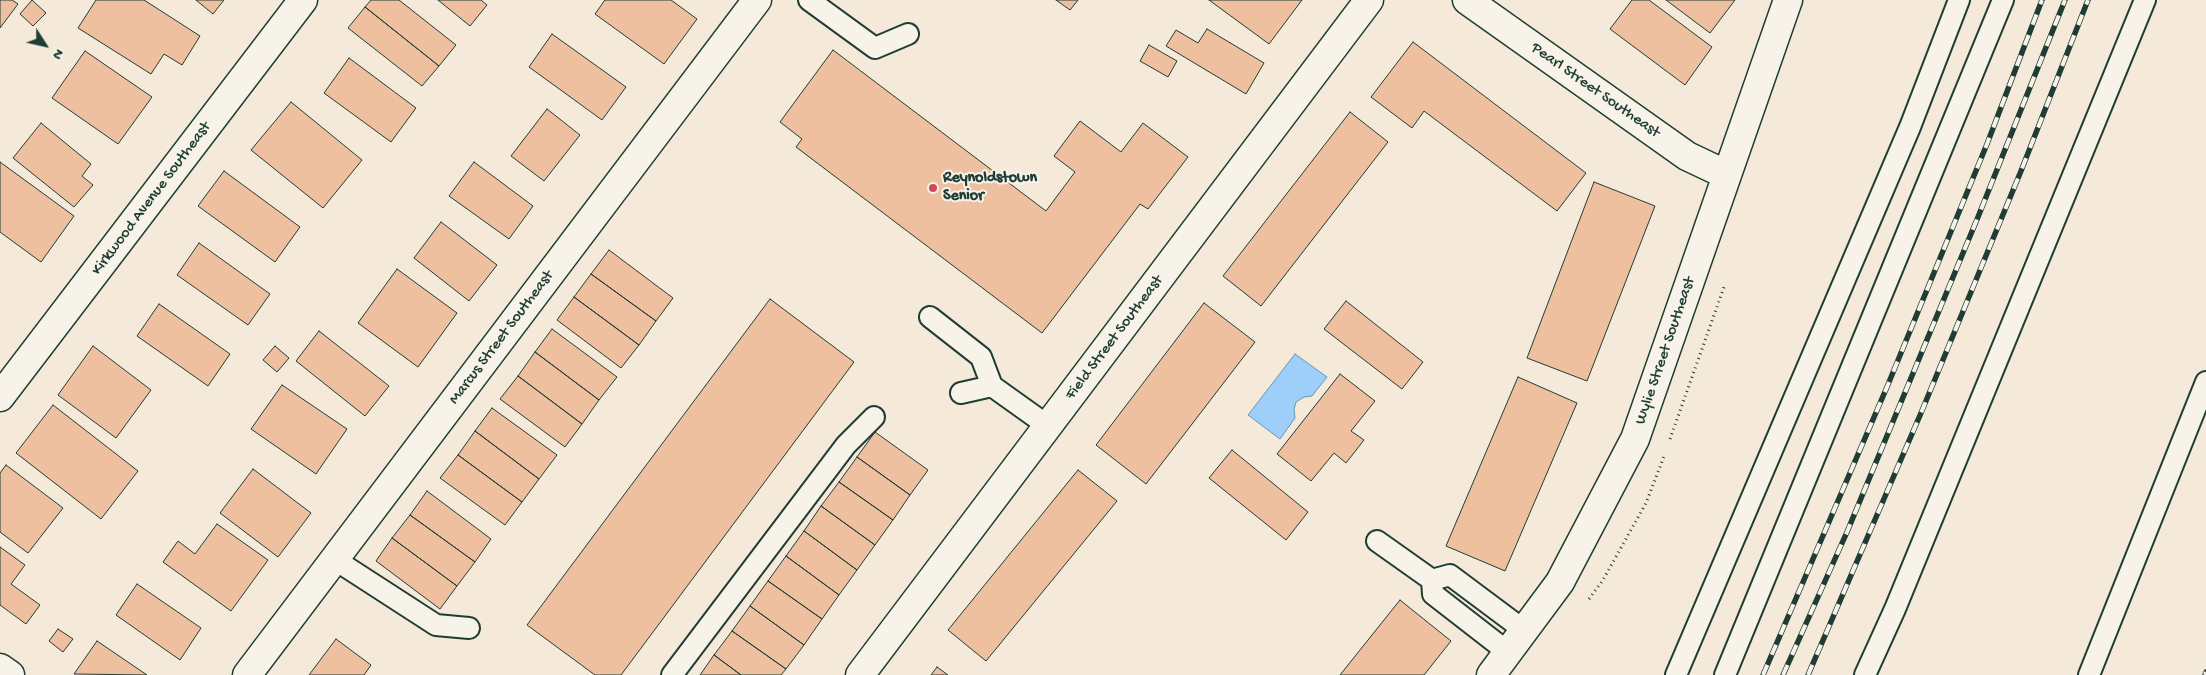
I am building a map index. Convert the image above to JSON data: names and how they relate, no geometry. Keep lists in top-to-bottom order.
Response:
{
  "streets": {
    "street": [
      "Pearl Street Southeast",
      "Kirkwood Avenue Southeast",
      "Marcus Street Southeast",
      "Field Street Southeast",
      "Wylie Street Southeast"
    ]
  },
  "crossings": [
    ["Pearl Street Southeast", "Wylie Street Southeast"]
  ],
  "places": ["Reynoldstown Senior"],
  "north": "bottom right"
}
